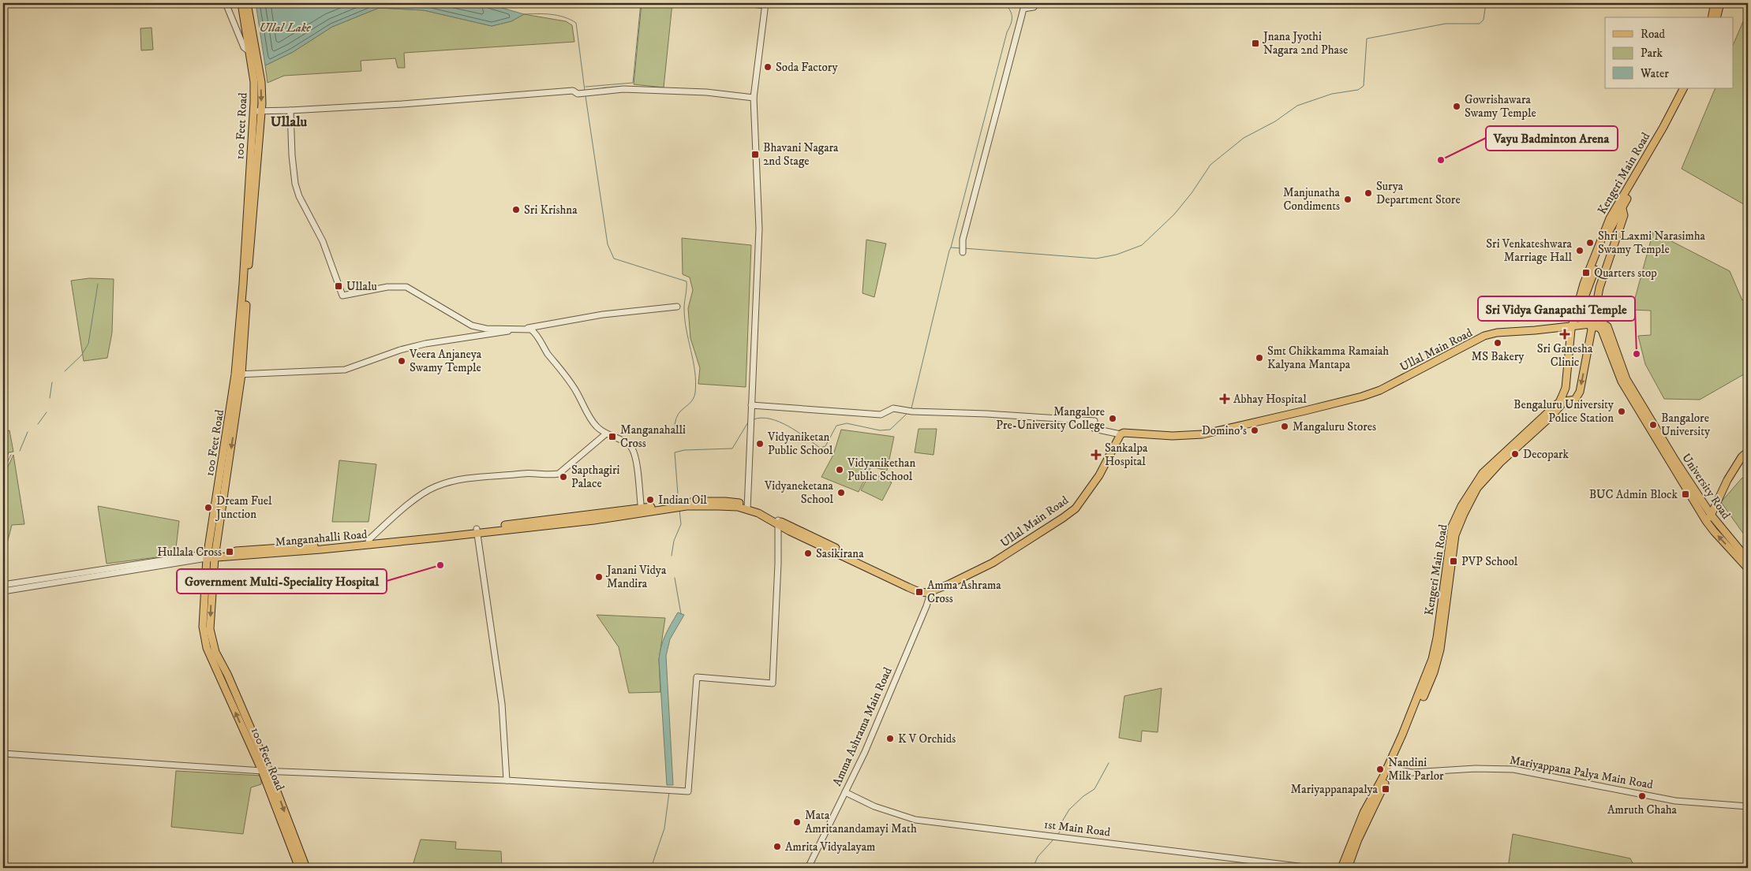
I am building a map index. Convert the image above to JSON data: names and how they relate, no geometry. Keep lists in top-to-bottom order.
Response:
{
  "streets": {
    "main road": [
      "100 Feet Road",
      "Kengeri Main Road",
      "Ullal Main Road",
      "University Road",
      "Manganahalli Road"
    ],
    "street": ["Amma Ashrama Main Road", "Mariyappana Palya Main Road", "1st Main Road"]
  },
  "crossings": [
    ["100 Feet Road", "Manganahalli Road"],
    ["Kengeri Main Road", "Ullal Main Road"],
    ["Kengeri Main Road", "Mariyappana Palya Main Road"],
    ["Ullal Main Road", "Amma Ashrama Main Road"],
    ["Amma Ashrama Main Road", "1st Main Road"]
  ],
  "districts": ["Ullalu"],
  "water": ["Ullal Lake"],
  "places": {
    "transit": [
      "Jnana Jyothi Nagara 2nd Phase",
      "Bhavani Nagara 2nd Stage",
      "Quarters stop",
      "Ullalu",
      "Manganahalli Cross",
      "BUC Admin Block",
      "Hullala Cross",
      "PVP School",
      "Amma Ashrama Cross",
      "Mariyappanapalya"
    ],
    "other": [
      "Soda Factory",
      "Gowrishawara Swamy Temple",
      "Vayu Badminton Arena",
      "Surya Department Store",
      "Manjunatha Condiments",
      "Sri Krishna",
      "Shri Laxmi Narasimha Swamy Temple",
      "Sri Venkateshwara Marriage Hall",
      "MS Bakery",
      "Sri Vidya Ganapathi Temple",
      "Smt Chikkamma Ramaiah Kalyana Mantapa",
      "Veera Anjaneya Swamy Temple",
      "Bengaluru University Police Station",
      "Mangalore Pre-University College",
      "Bangalore University",
      "Mangaluru Stores",
      "Domino's",
      "Vidyaniketan Public School",
      "Decopark",
      "Vidyanikethan Public School",
      "Sapthagiri Palace",
      "Vidyaneketana School",
      "Indian Oil",
      "Dream Fuel Junction",
      "Sasikirana",
      "Government Multi-Speciality Hospital",
      "Janani Vidya Mandira",
      "K V Orchids",
      "Nandini Milk Parlor",
      "Amruth Chaha",
      "Mata Amritanandamayi Math",
      "Amrita Vidyalayam"
    ],
    "health": ["Sri Ganesha Clinic", "Abhay Hospital", "Sankalpa Hospital"]
  },
  "legend": ["Road", "Park", "Water"]
}
